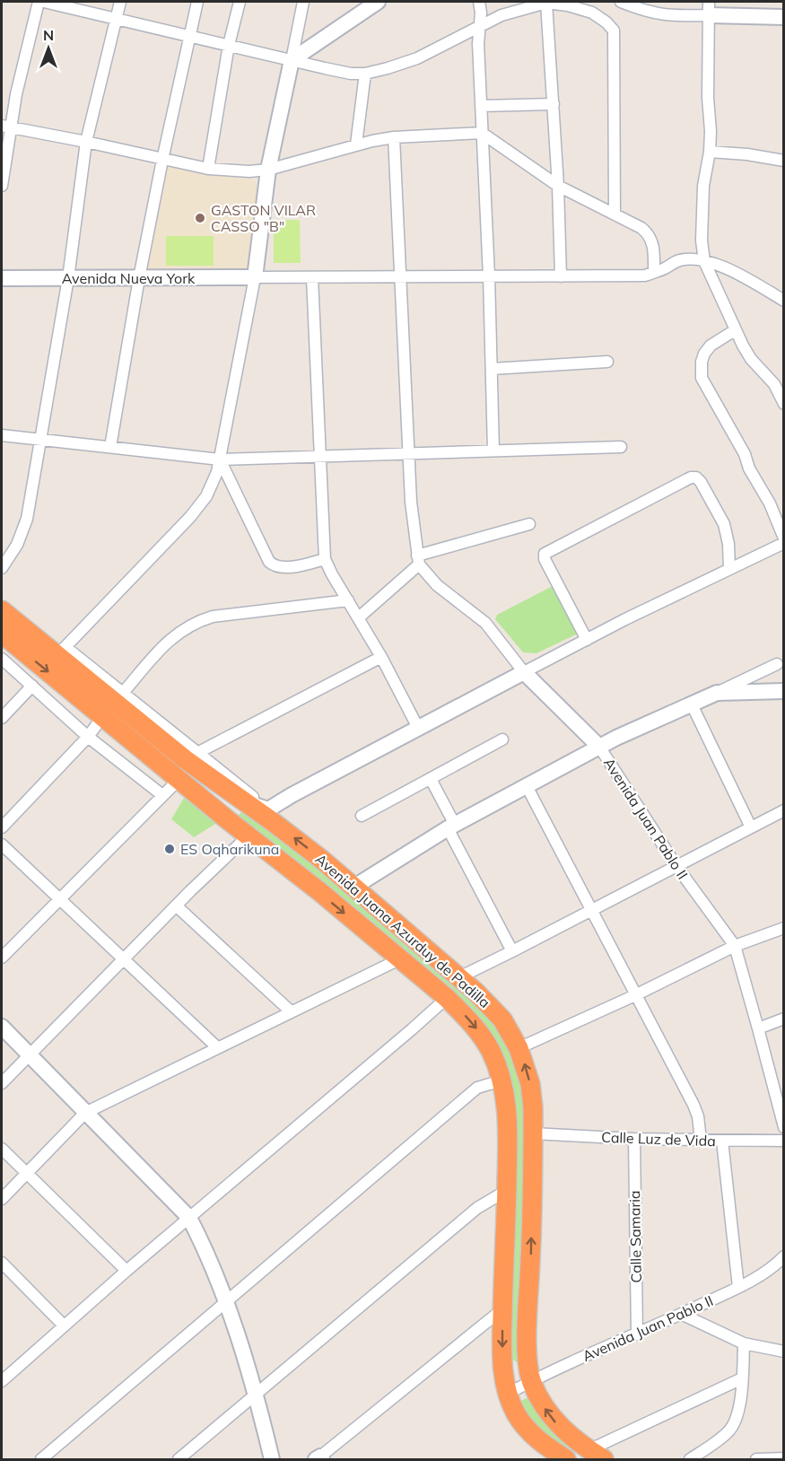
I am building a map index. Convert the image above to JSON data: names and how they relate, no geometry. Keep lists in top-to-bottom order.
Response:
{
  "streets": {
    "highway": ["Avenida Juana Azurduy de Padilla"],
    "street": [
      "Avenida Nueva York",
      "Avenida Juan Pablo II",
      "Calle Luz de Vida",
      "Calle Samaria"
    ]
  },
  "crossings": [
    ["Avenida Juan Pablo II", "Avenida Juana Azurduy de Padilla"],
    ["Avenida Juan Pablo II", "Calle Samaria"],
    ["Avenida Juana Azurduy de Padilla", "Calle Luz de Vida"],
    ["Calle Luz de Vida", "Calle Samaria"]
  ],
  "places": ["GASTON VILAR CASSO \"B\"", "ES Oqharikuna"],
  "north": "top"
}
